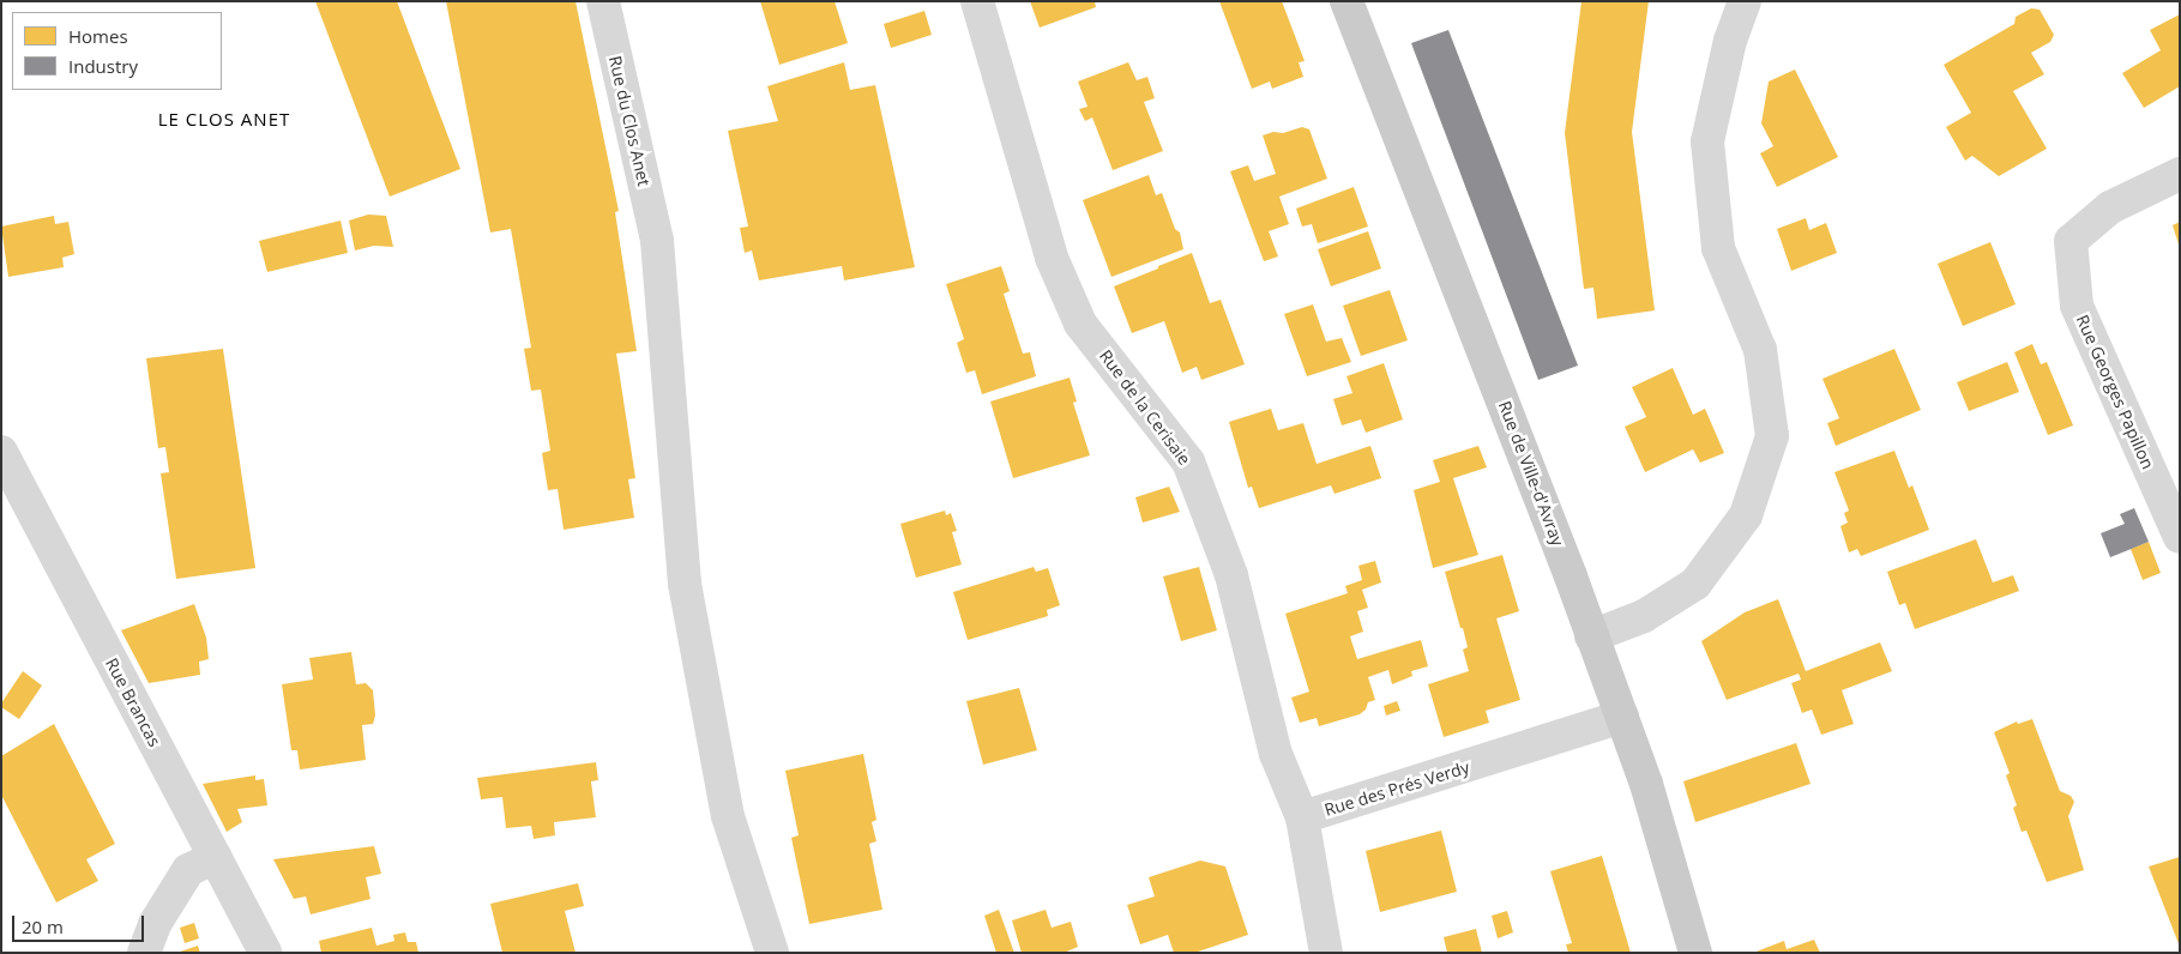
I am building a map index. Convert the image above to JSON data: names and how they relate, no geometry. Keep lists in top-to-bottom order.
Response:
{
  "streets": {
    "main road": ["Rue de Ville-d'Avray"],
    "street": [
      "Rue du Clos Anet",
      "Rue Georges Papillon",
      "Rue de la Cerisaie",
      "Rue Brancas",
      "Rue des Prés Verdy"
    ]
  },
  "crossings": [
    ["Rue de la Cerisaie", "Rue des Prés Verdy"],
    ["Rue de Ville-d'Avray", "Rue des Prés Verdy"]
  ],
  "districts": ["LE CLOS ANET"],
  "legend": ["Homes", "Industry"],
  "scale_bar": "20 m"
}
